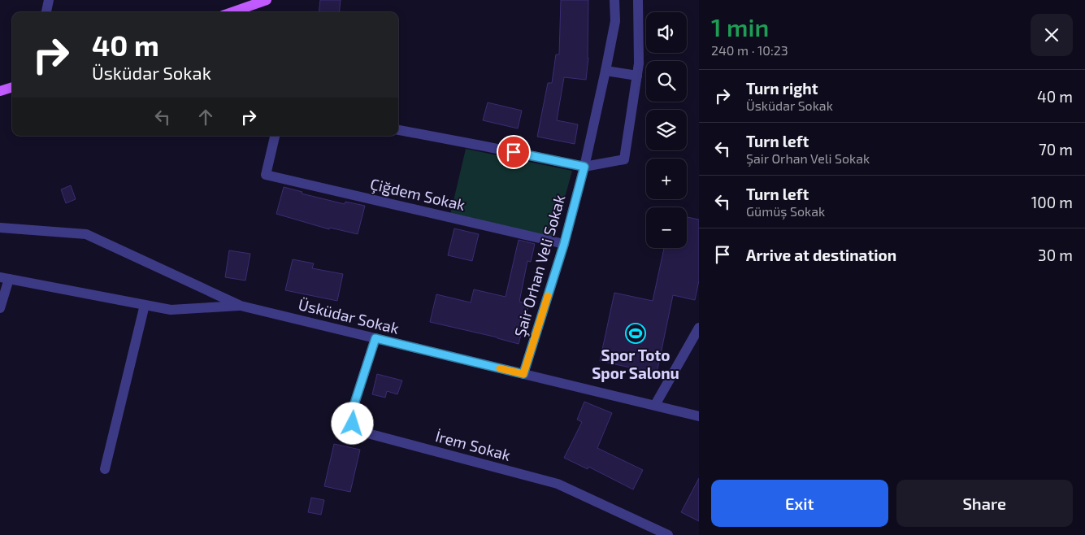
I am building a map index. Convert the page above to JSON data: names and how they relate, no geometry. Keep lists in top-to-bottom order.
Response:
{
  "streets": {
    "street": [
      "Çiğdem Sokak",
      "Şair Orhan Veli Sokak",
      "Üsküdar Sokak",
      "İrem Sokak"
    ]
  },
  "crossings": [
    ["Çiğdem Sokak", "Şair Orhan Veli Sokak"],
    ["Şair Orhan Veli Sokak", "Üsküdar Sokak"],
    ["Üsküdar Sokak", "İrem Sokak"]
  ],
  "places": {
    "sports": ["Spor Toto Spor Salonu"]
  },
  "page": {
    "heading": ["1 min", "240 m · 10:23"],
    "map_buttons": ["+", "−"],
    "turn": ["40 m", "Üsküdar Sokak"],
    "list": [
      {
        "name": "Turn right",
        "note": "Üsküdar Sokak",
        "value": "40 m"
      },
      {
        "name": "Turn left",
        "note": "Şair Orhan Veli Sokak",
        "value": "70 m"
      },
      {
        "name": "Turn left",
        "note": "Gümüş Sokak",
        "value": "100 m"
      },
      {
        "name": "Arrive at destination",
        "value": "30 m"
      }
    ],
    "buttons": ["Exit", "Share"]
  }
}
